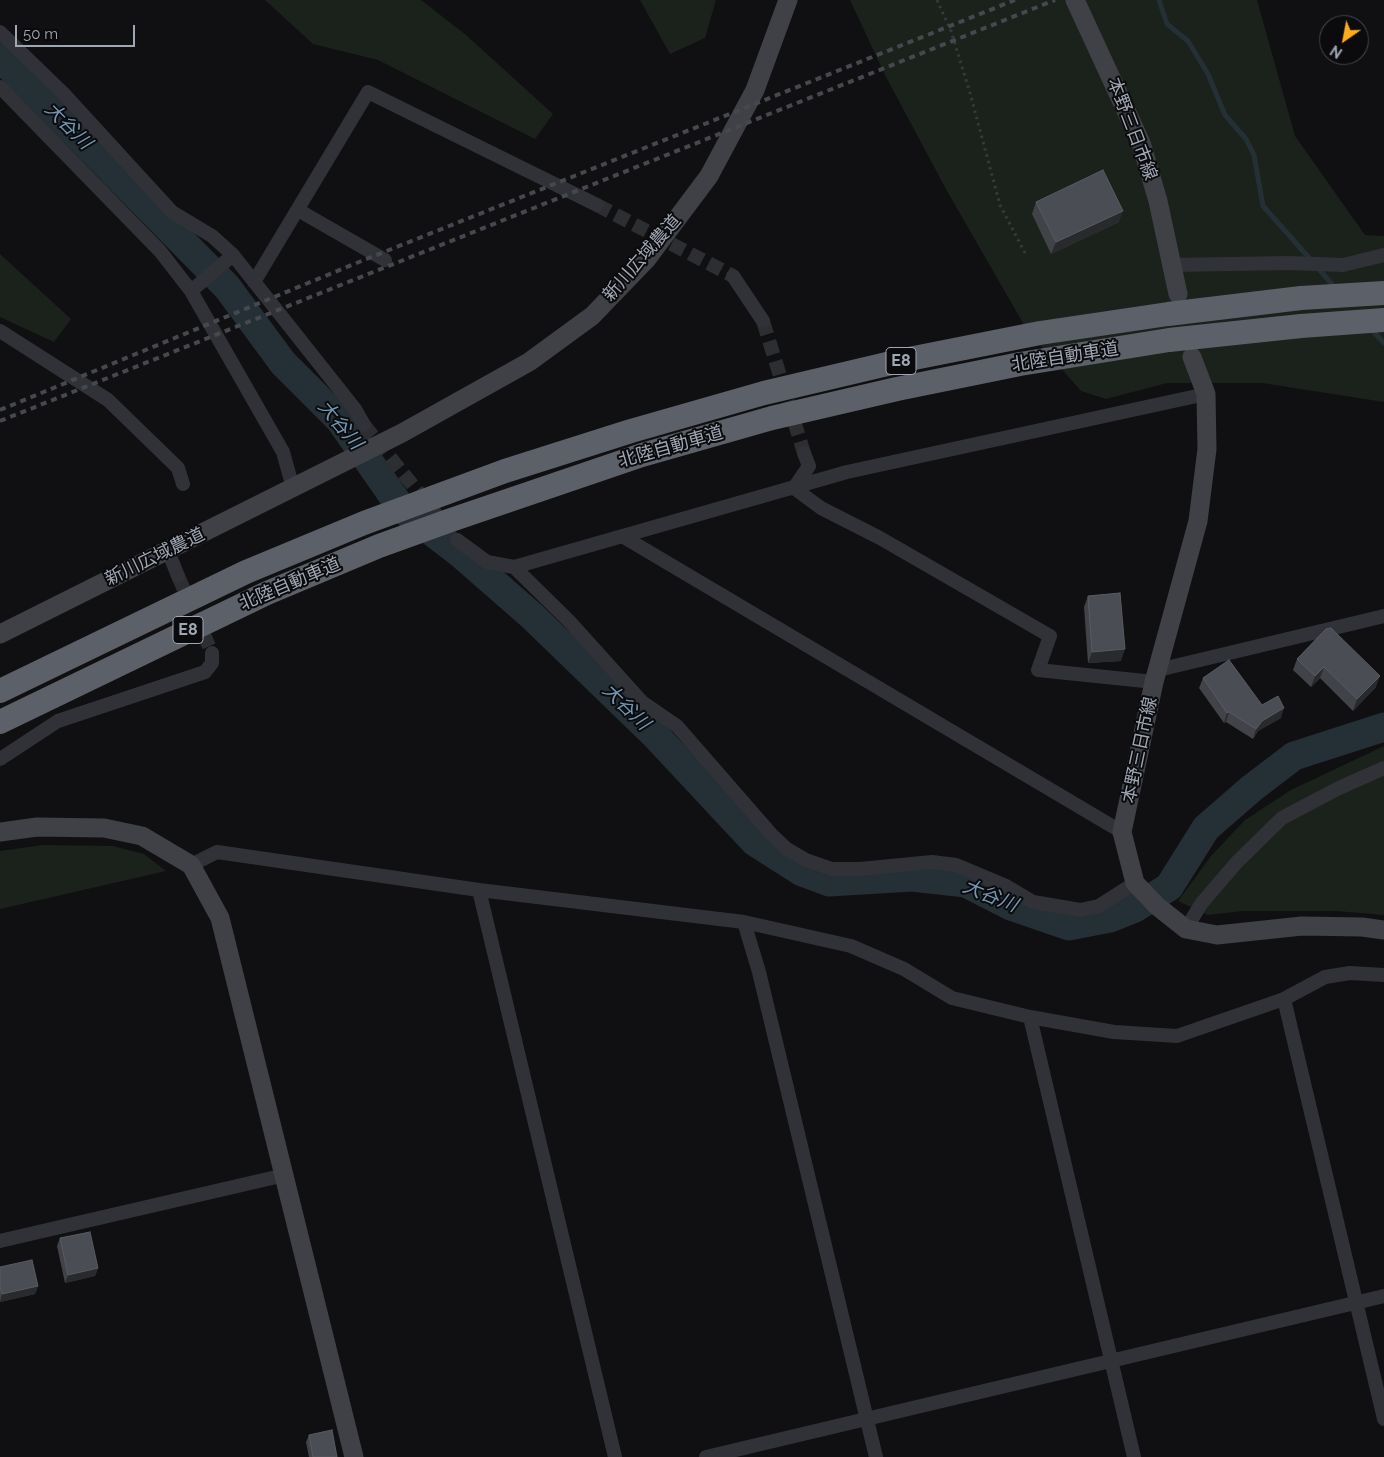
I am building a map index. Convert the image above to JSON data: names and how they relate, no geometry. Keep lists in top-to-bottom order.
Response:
{
  "streets": {
    "highway": ["北陸自動車道", "E8"],
    "street": ["本野三日市線", "新川広域農道"]
  },
  "water": ["大谷川"],
  "scale_bar": "50 m",
  "north": "bottom left"
}
